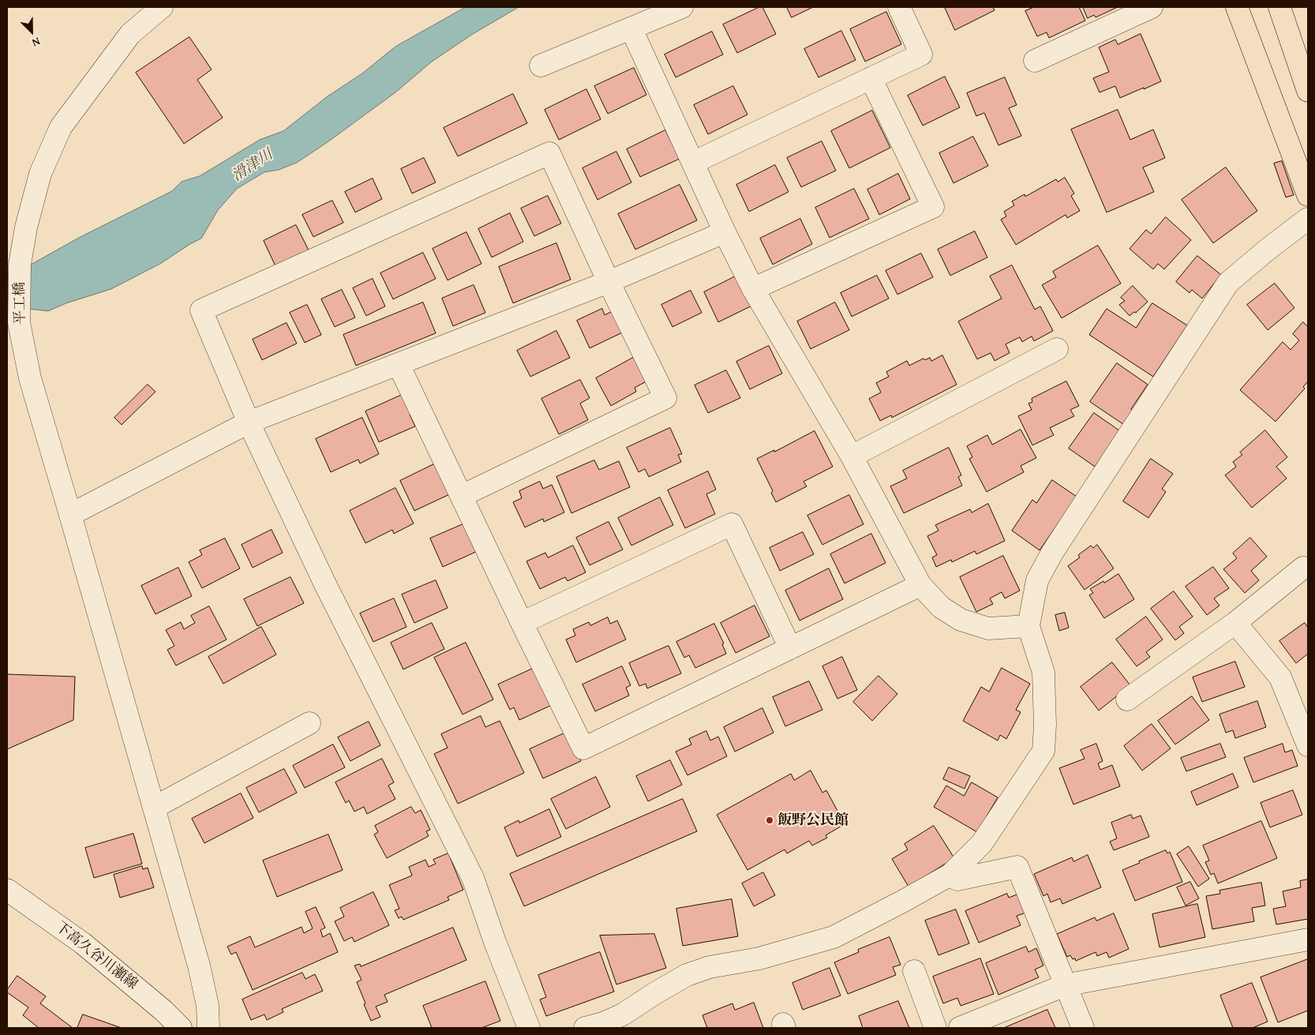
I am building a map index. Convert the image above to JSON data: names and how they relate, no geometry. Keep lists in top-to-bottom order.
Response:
{
  "streets": {
    "street": ["平工橋", "下高久谷川瀬線"]
  },
  "water": ["滑津川"],
  "places": ["飯野公民館"],
  "north": "bottom right"
}
